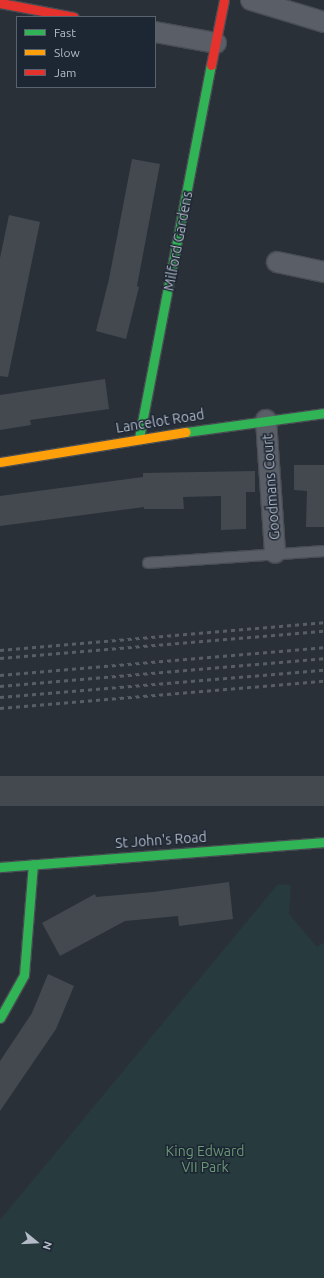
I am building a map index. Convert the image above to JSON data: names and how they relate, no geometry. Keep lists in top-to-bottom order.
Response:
{
  "streets": {
    "street": [
      "Milford Gardens",
      "Lancelot Road",
      "Goodmans Court",
      "St John's Road"
    ]
  },
  "crossings": [
    ["Milford Gardens", "Lancelot Road"],
    ["Lancelot Road", "Goodmans Court"]
  ],
  "parks": ["King Edward VII Park"],
  "legend": ["Fast", "Slow", "Jam"],
  "north": "right"
}
